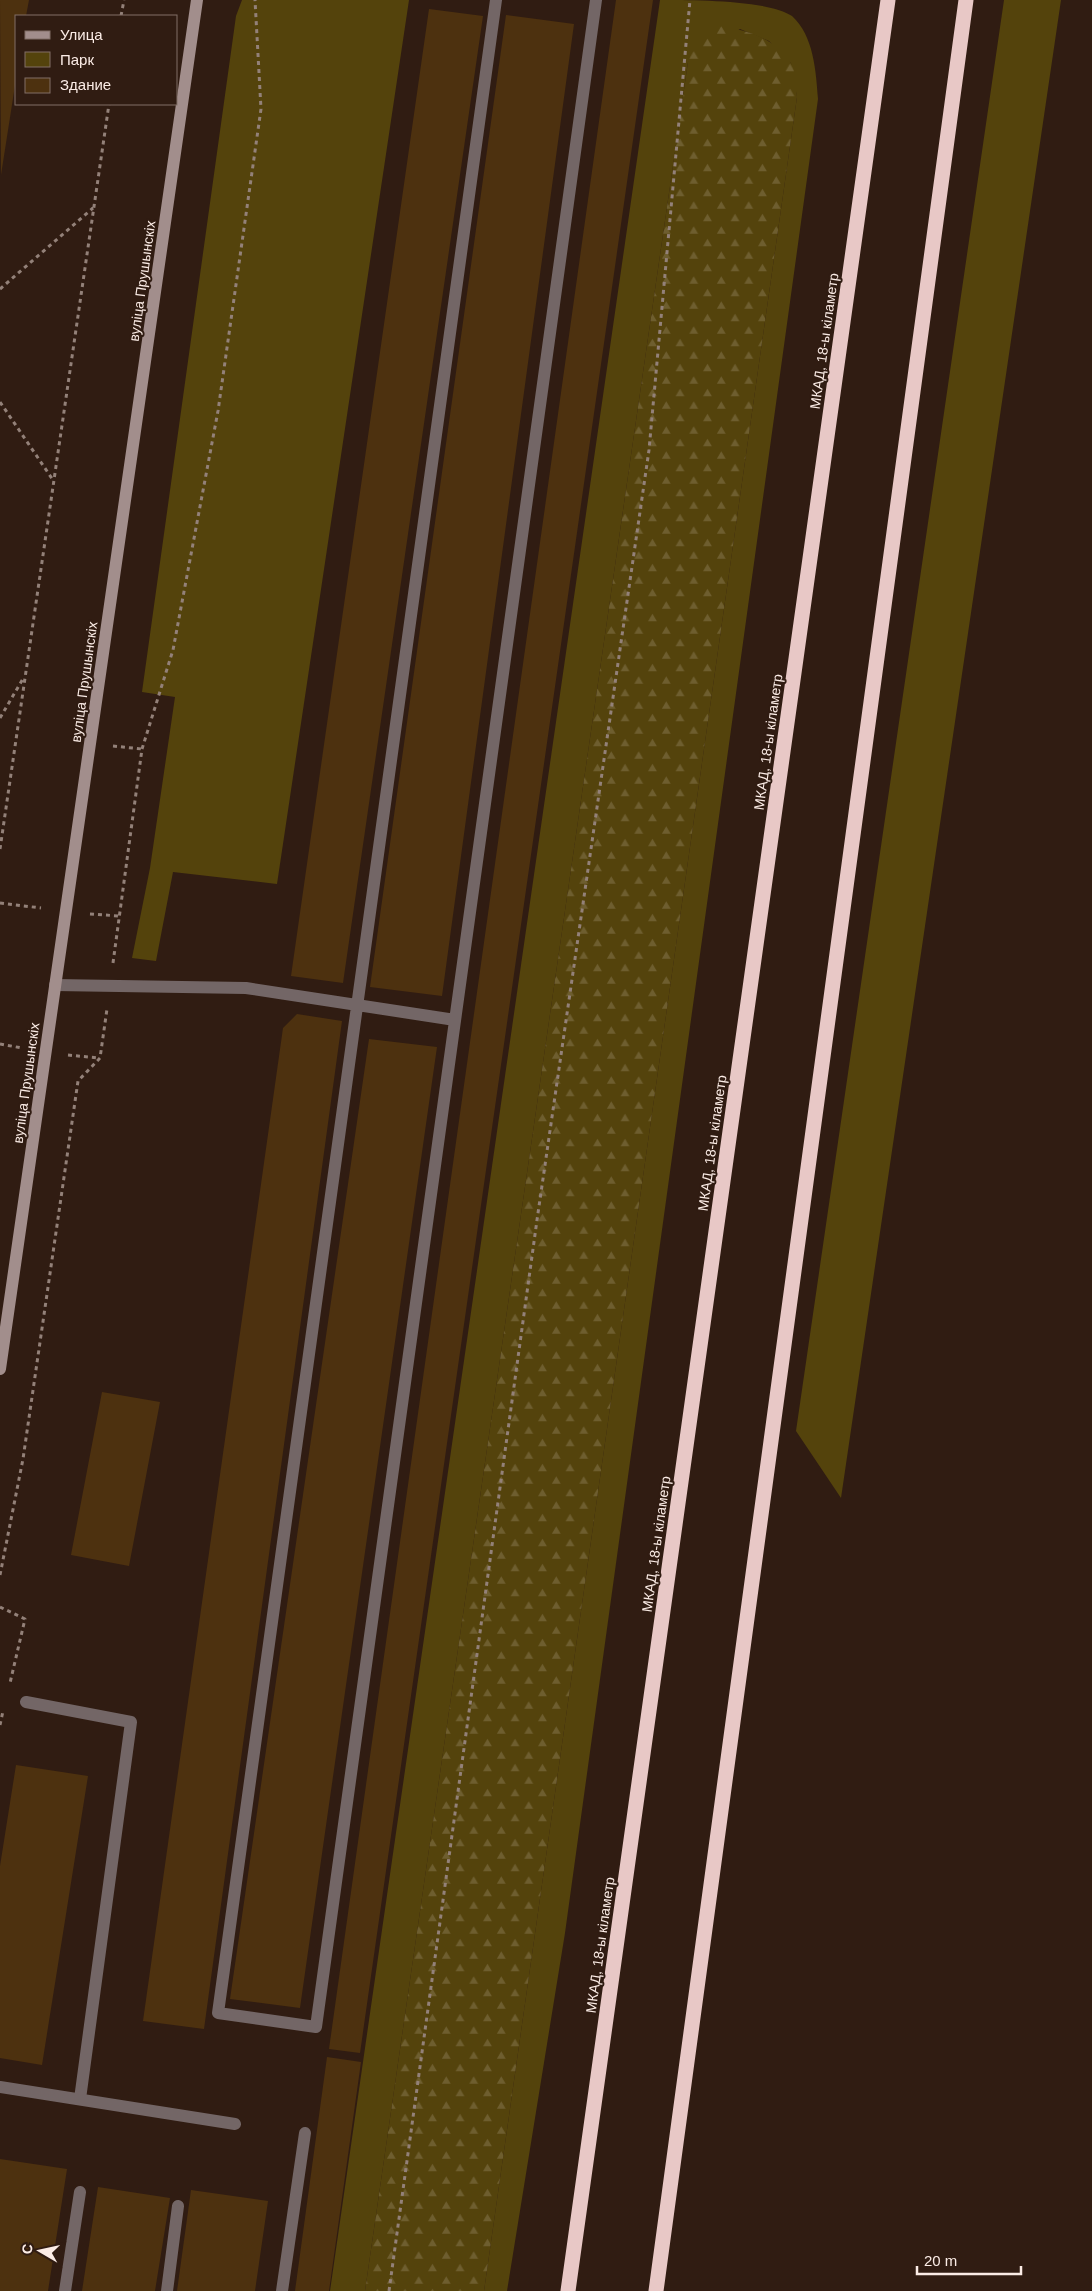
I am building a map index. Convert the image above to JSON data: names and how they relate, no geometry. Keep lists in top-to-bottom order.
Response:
{
  "streets": {
    "highway": ["МКАД, 18-ы кіламетр"],
    "street": ["вуліца Прушынскіх"]
  },
  "legend": ["Улица", "Парк", "Здание"],
  "scale_bar": "20 m",
  "north": "left"
}
